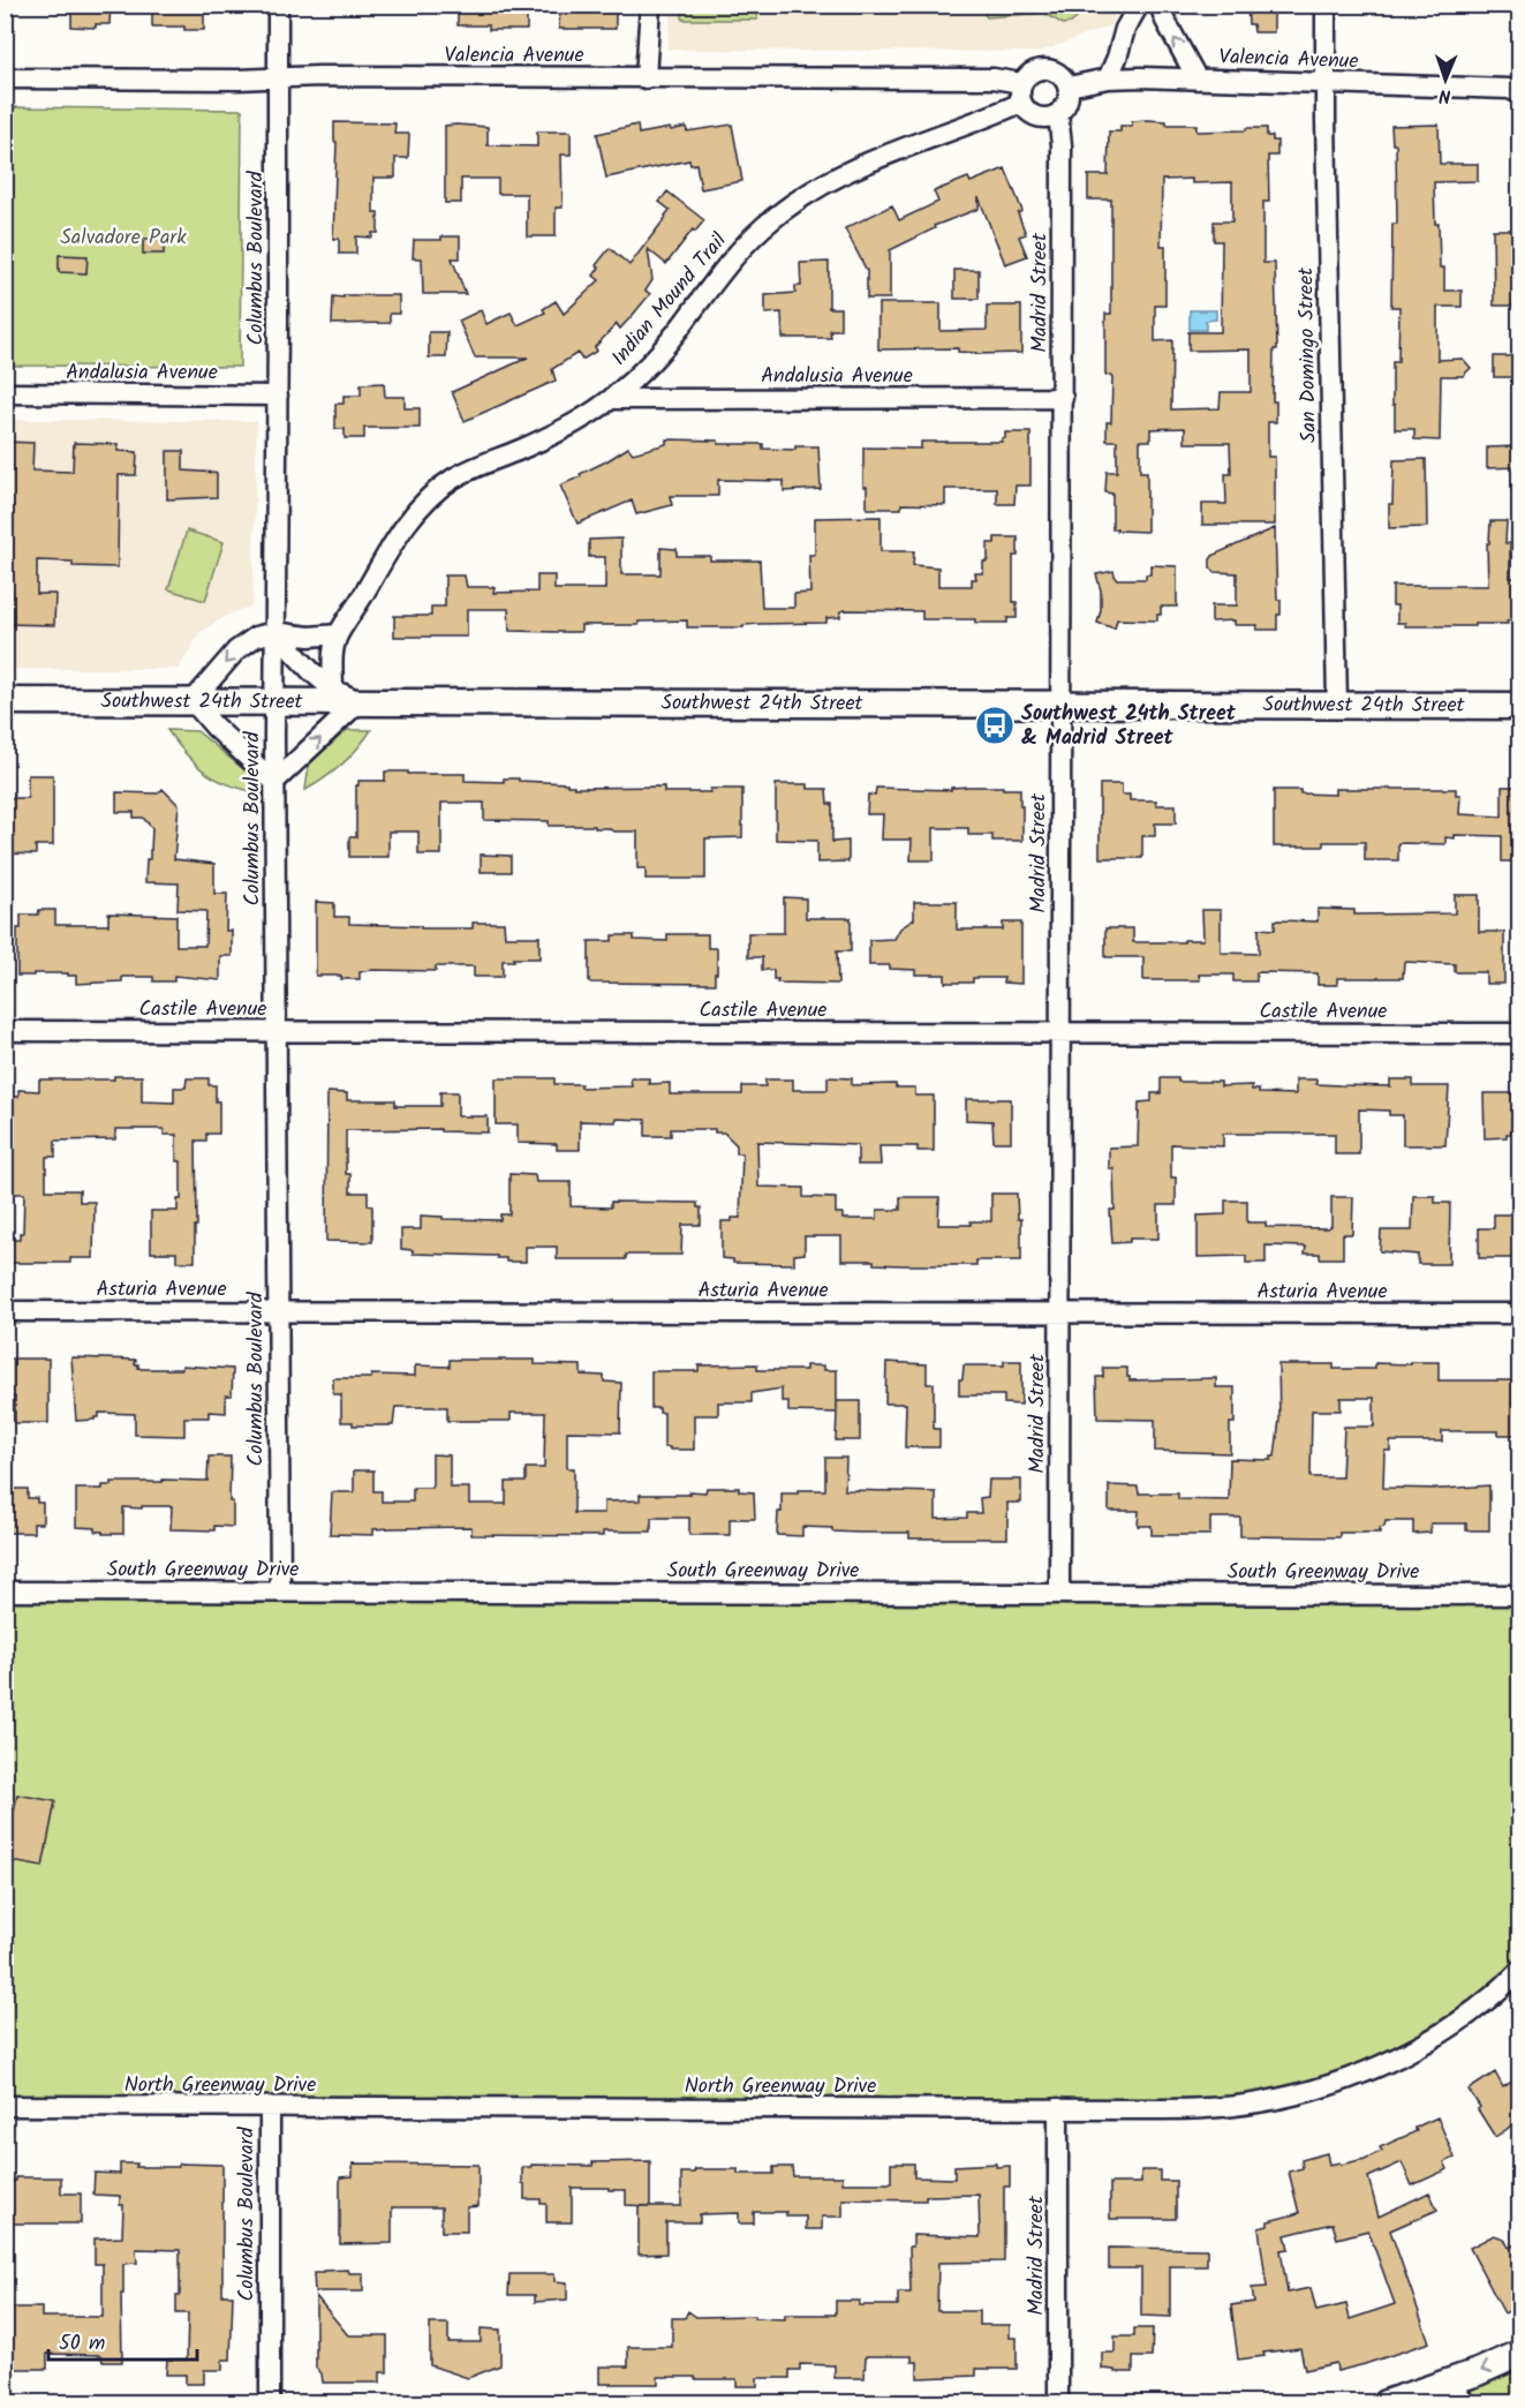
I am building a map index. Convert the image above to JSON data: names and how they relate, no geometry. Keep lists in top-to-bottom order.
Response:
{
  "streets": {
    "street": [
      "Valencia Avenue",
      "Columbus Boulevard",
      "Madrid Street",
      "Indian Mound Trail",
      "San Domingo Street",
      "Andalusia Avenue",
      "Southwest 24th Street",
      "Castile Avenue",
      "Asturia Avenue",
      "South Greenway Drive",
      "North Greenway Drive"
    ]
  },
  "crossings": [
    ["Valencia Avenue", "Columbus Boulevard"],
    ["Valencia Avenue", "Madrid Street"],
    ["Valencia Avenue", "Indian Mound Trail"],
    ["Valencia Avenue", "San Domingo Street"],
    ["Columbus Boulevard", "Andalusia Avenue"],
    ["Columbus Boulevard", "Southwest 24th Street"],
    ["Columbus Boulevard", "Castile Avenue"],
    ["Columbus Boulevard", "Asturia Avenue"],
    ["Columbus Boulevard", "South Greenway Drive"],
    ["Columbus Boulevard", "North Greenway Drive"],
    ["Madrid Street", "Indian Mound Trail"],
    ["Madrid Street", "Andalusia Avenue"],
    ["Madrid Street", "Southwest 24th Street"],
    ["Madrid Street", "Castile Avenue"],
    ["Madrid Street", "Asturia Avenue"],
    ["Madrid Street", "South Greenway Drive"],
    ["Madrid Street", "North Greenway Drive"],
    ["Indian Mound Trail", "Andalusia Avenue"],
    ["San Domingo Street", "Southwest 24th Street"]
  ],
  "parks": ["Salvadore Park"],
  "places": {
    "bus stop": ["Southwest 24th Street & Madrid Street"]
  },
  "scale_bar": "50 m",
  "north": "bottom"
}
